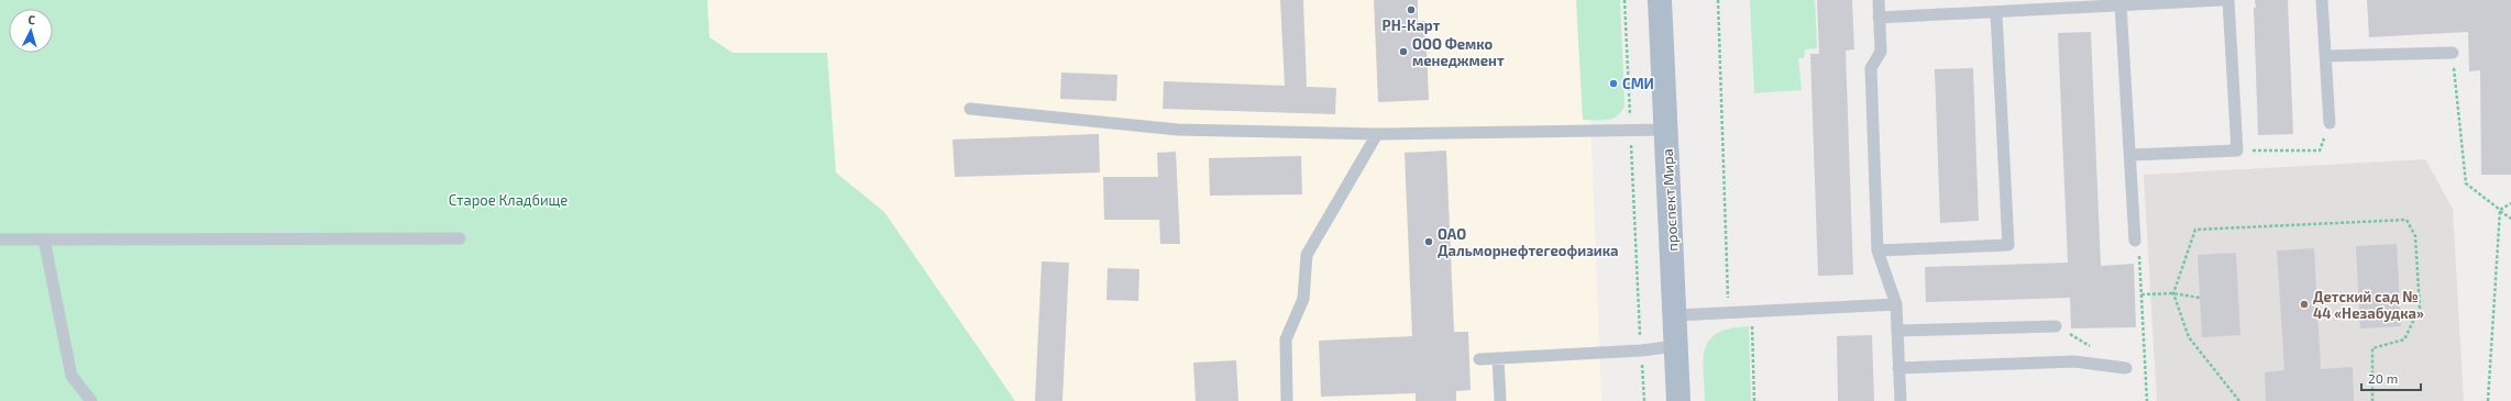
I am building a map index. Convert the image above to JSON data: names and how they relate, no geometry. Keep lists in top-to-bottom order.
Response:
{
  "streets": {
    "main road": ["проспект Мира"]
  },
  "parks": ["Старое Кладбище"],
  "places": [
    "РН-Карт",
    "ООО Фемко менеджмент",
    "СМИ",
    "ОАО Дальморнефтегеофизика",
    "Детский сад № 44 «Незабудка»"
  ],
  "scale_bar": "20 m",
  "north": "top"
}
